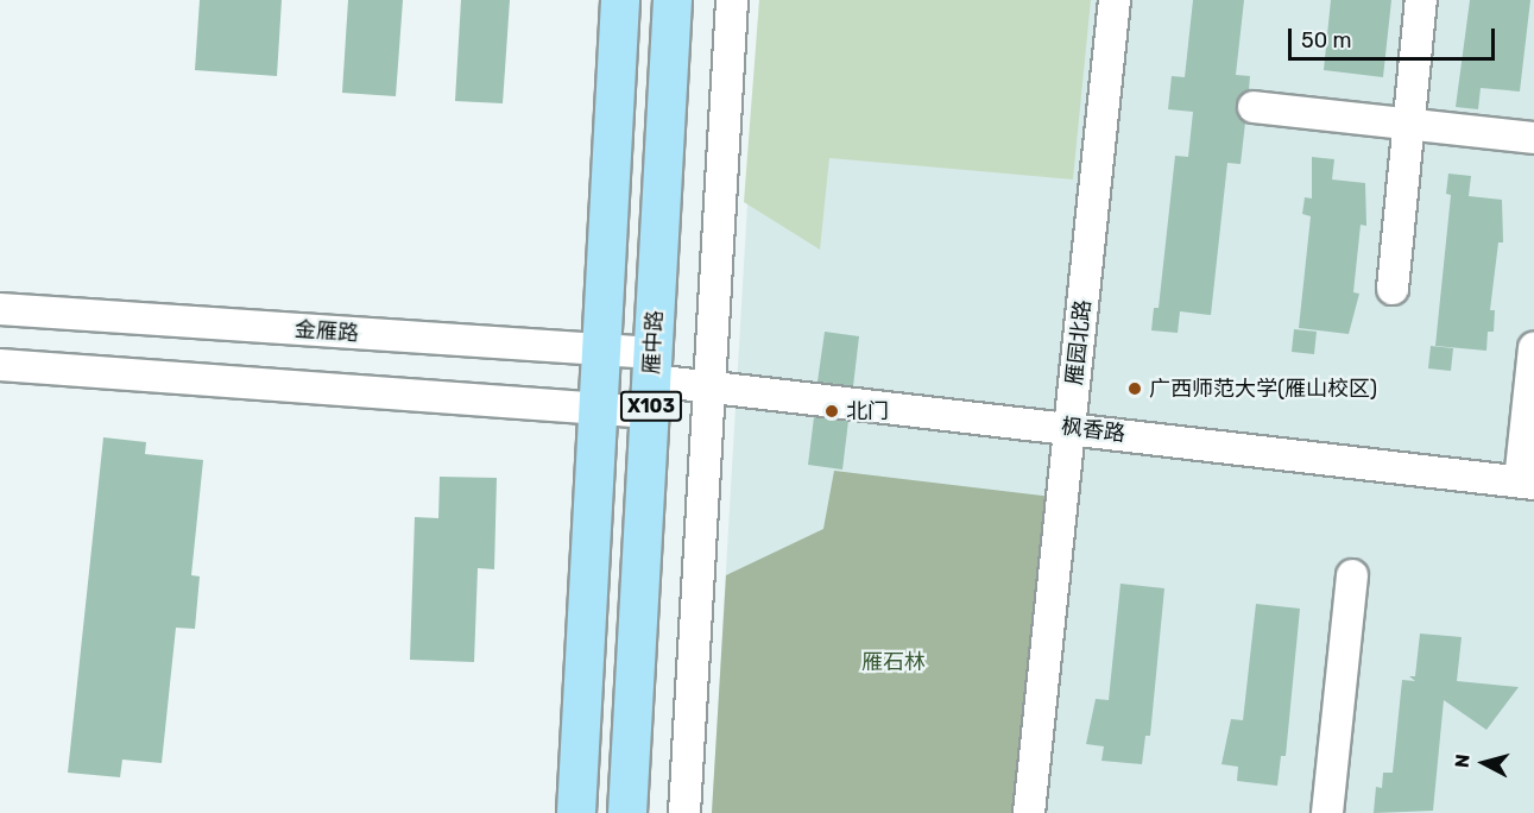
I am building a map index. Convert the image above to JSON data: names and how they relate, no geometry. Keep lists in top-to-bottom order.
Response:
{
  "streets": {
    "main road": ["雁中路", "X103"],
    "street": ["金雁路", "雁园北路", "枫香路"]
  },
  "crossings": [
    ["金雁路", "雁中路"],
    ["金雁路", "X103"],
    ["金雁路", "枫香路"],
    ["雁中路", "枫香路"],
    ["雁园北路", "枫香路"]
  ],
  "parks": ["雁石林"],
  "places": ["广西师范大学(雁山校区)", "北门"],
  "scale_bar": "50 m",
  "north": "left"
}
